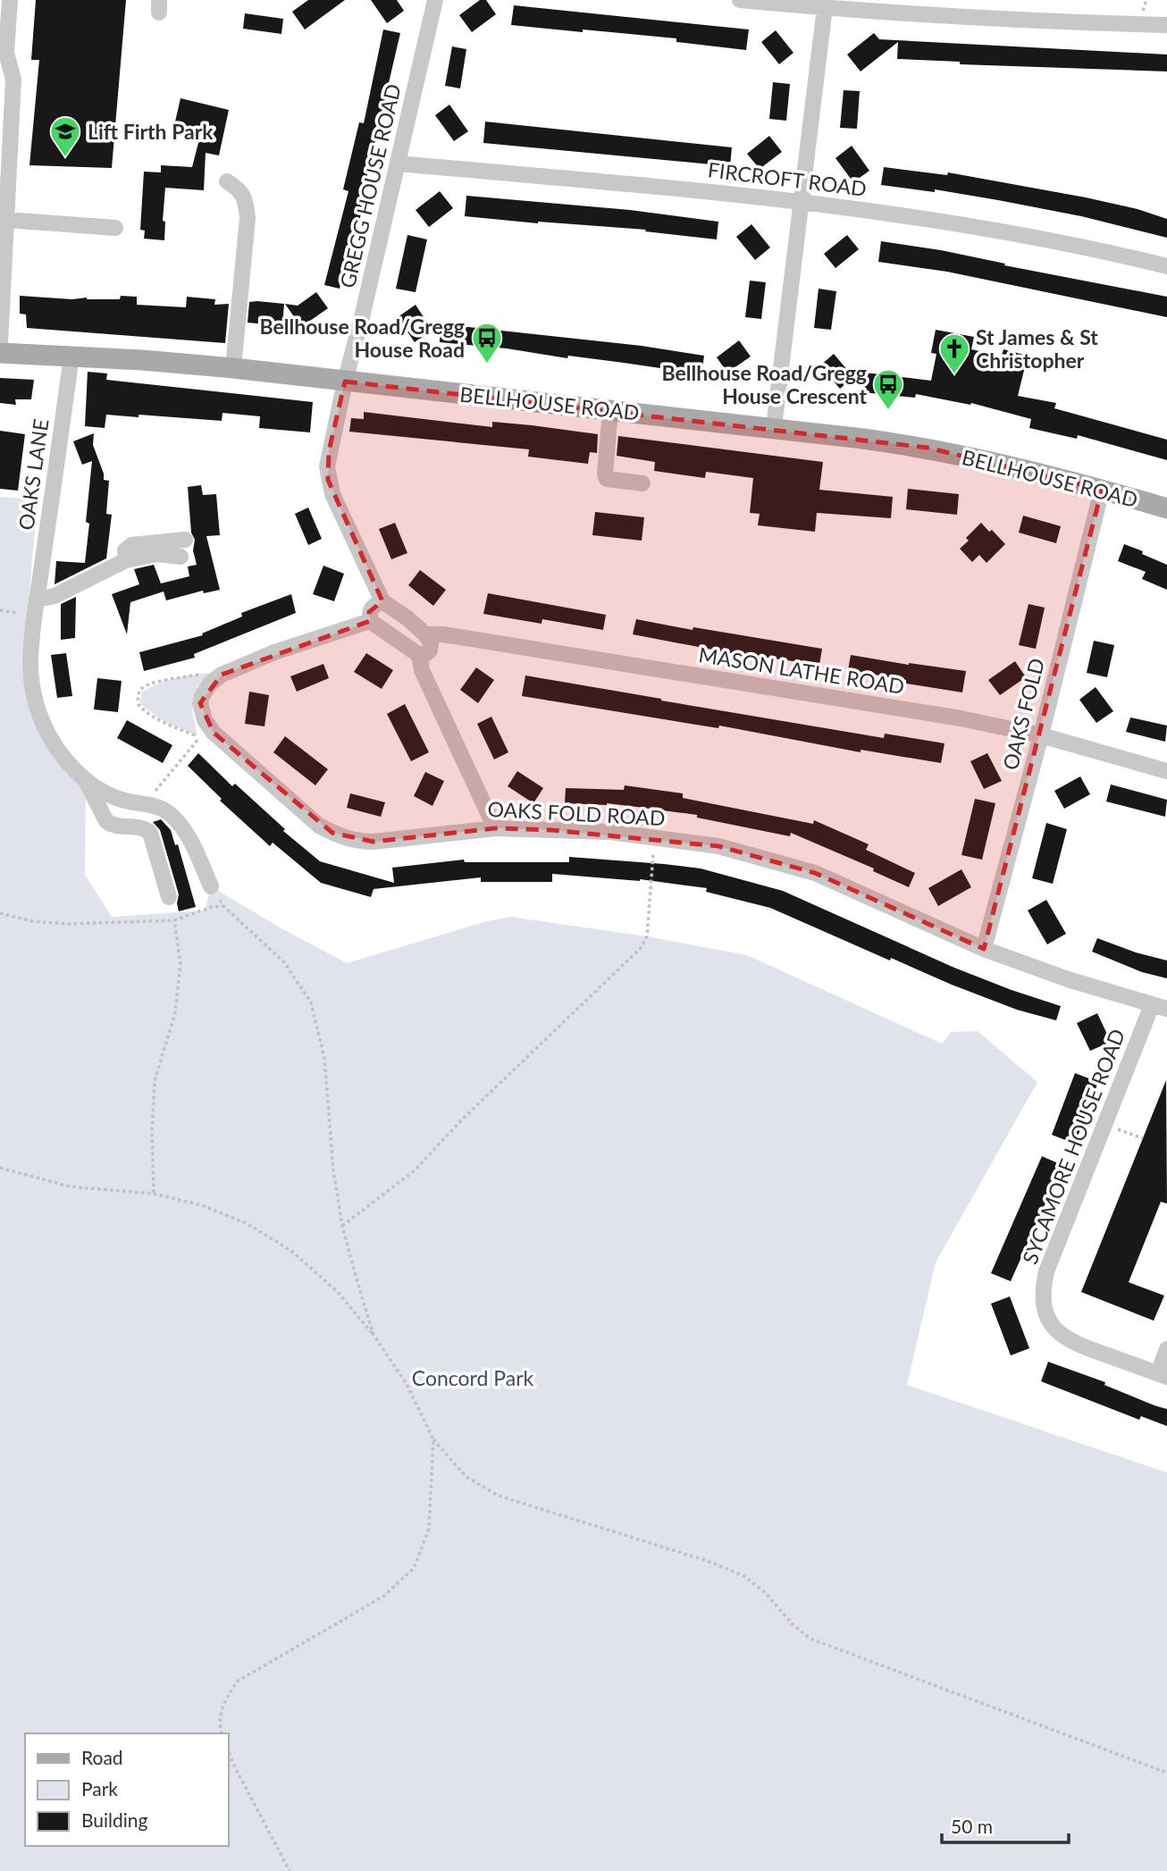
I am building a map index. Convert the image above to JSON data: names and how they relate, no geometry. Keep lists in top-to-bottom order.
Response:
{
  "streets": {
    "main road": ["BELLHOUSE ROAD"],
    "street": [
      "FIRCROFT ROAD",
      "GREGG HOUSE ROAD",
      "OAKS LANE",
      "MASON LATHE ROAD",
      "OAKS FOLD",
      "OAKS FOLD ROAD",
      "SYCAMORE HOUSE ROAD"
    ]
  },
  "crossings": [
    ["FIRCROFT ROAD", "GREGG HOUSE ROAD"],
    ["GREGG HOUSE ROAD", "BELLHOUSE ROAD"],
    ["BELLHOUSE ROAD", "OAKS LANE"],
    ["BELLHOUSE ROAD", "OAKS FOLD"],
    ["MASON LATHE ROAD", "OAKS FOLD"],
    ["OAKS FOLD", "OAKS FOLD ROAD"],
    ["OAKS FOLD ROAD", "SYCAMORE HOUSE ROAD"]
  ],
  "parks": ["Concord Park"],
  "places": {
    "school or university": ["Lift Firth Park"],
    "bus stop": ["Bellhouse Road/Gregg House Road", "Bellhouse Road/Gregg House Crescent"],
    "church": ["St James & St Christopher"]
  },
  "legend": ["Road", "Park", "Building"],
  "scale_bar": "50 m"
}
